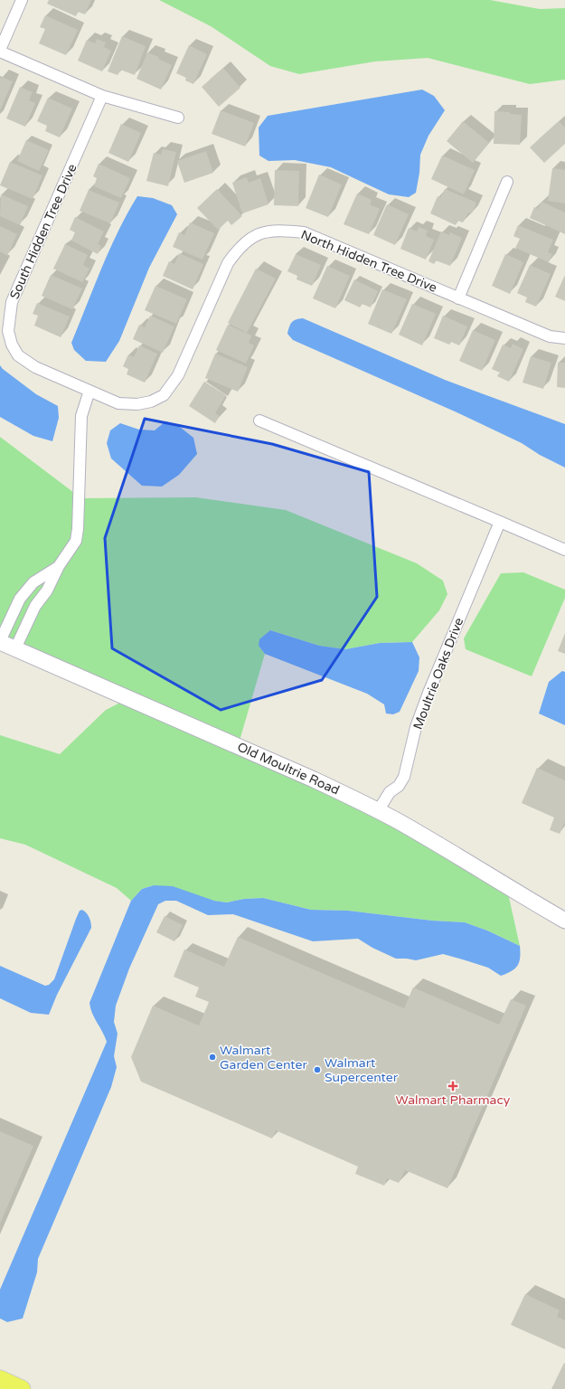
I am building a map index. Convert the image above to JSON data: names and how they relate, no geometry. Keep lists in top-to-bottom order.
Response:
{
  "streets": {
    "main road": ["Old Moultrie Road"],
    "street": ["South Hidden Tree Drive", "North Hidden Tree Drive", "Moultrie Oaks Drive"]
  },
  "crossings": [
    ["South Hidden Tree Drive", "North Hidden Tree Drive"],
    ["Moultrie Oaks Drive", "Old Moultrie Road"]
  ],
  "places": {
    "other": ["Walmart Garden Center", "Walmart Supercenter"],
    "health": ["Walmart Pharmacy"]
  }
}
